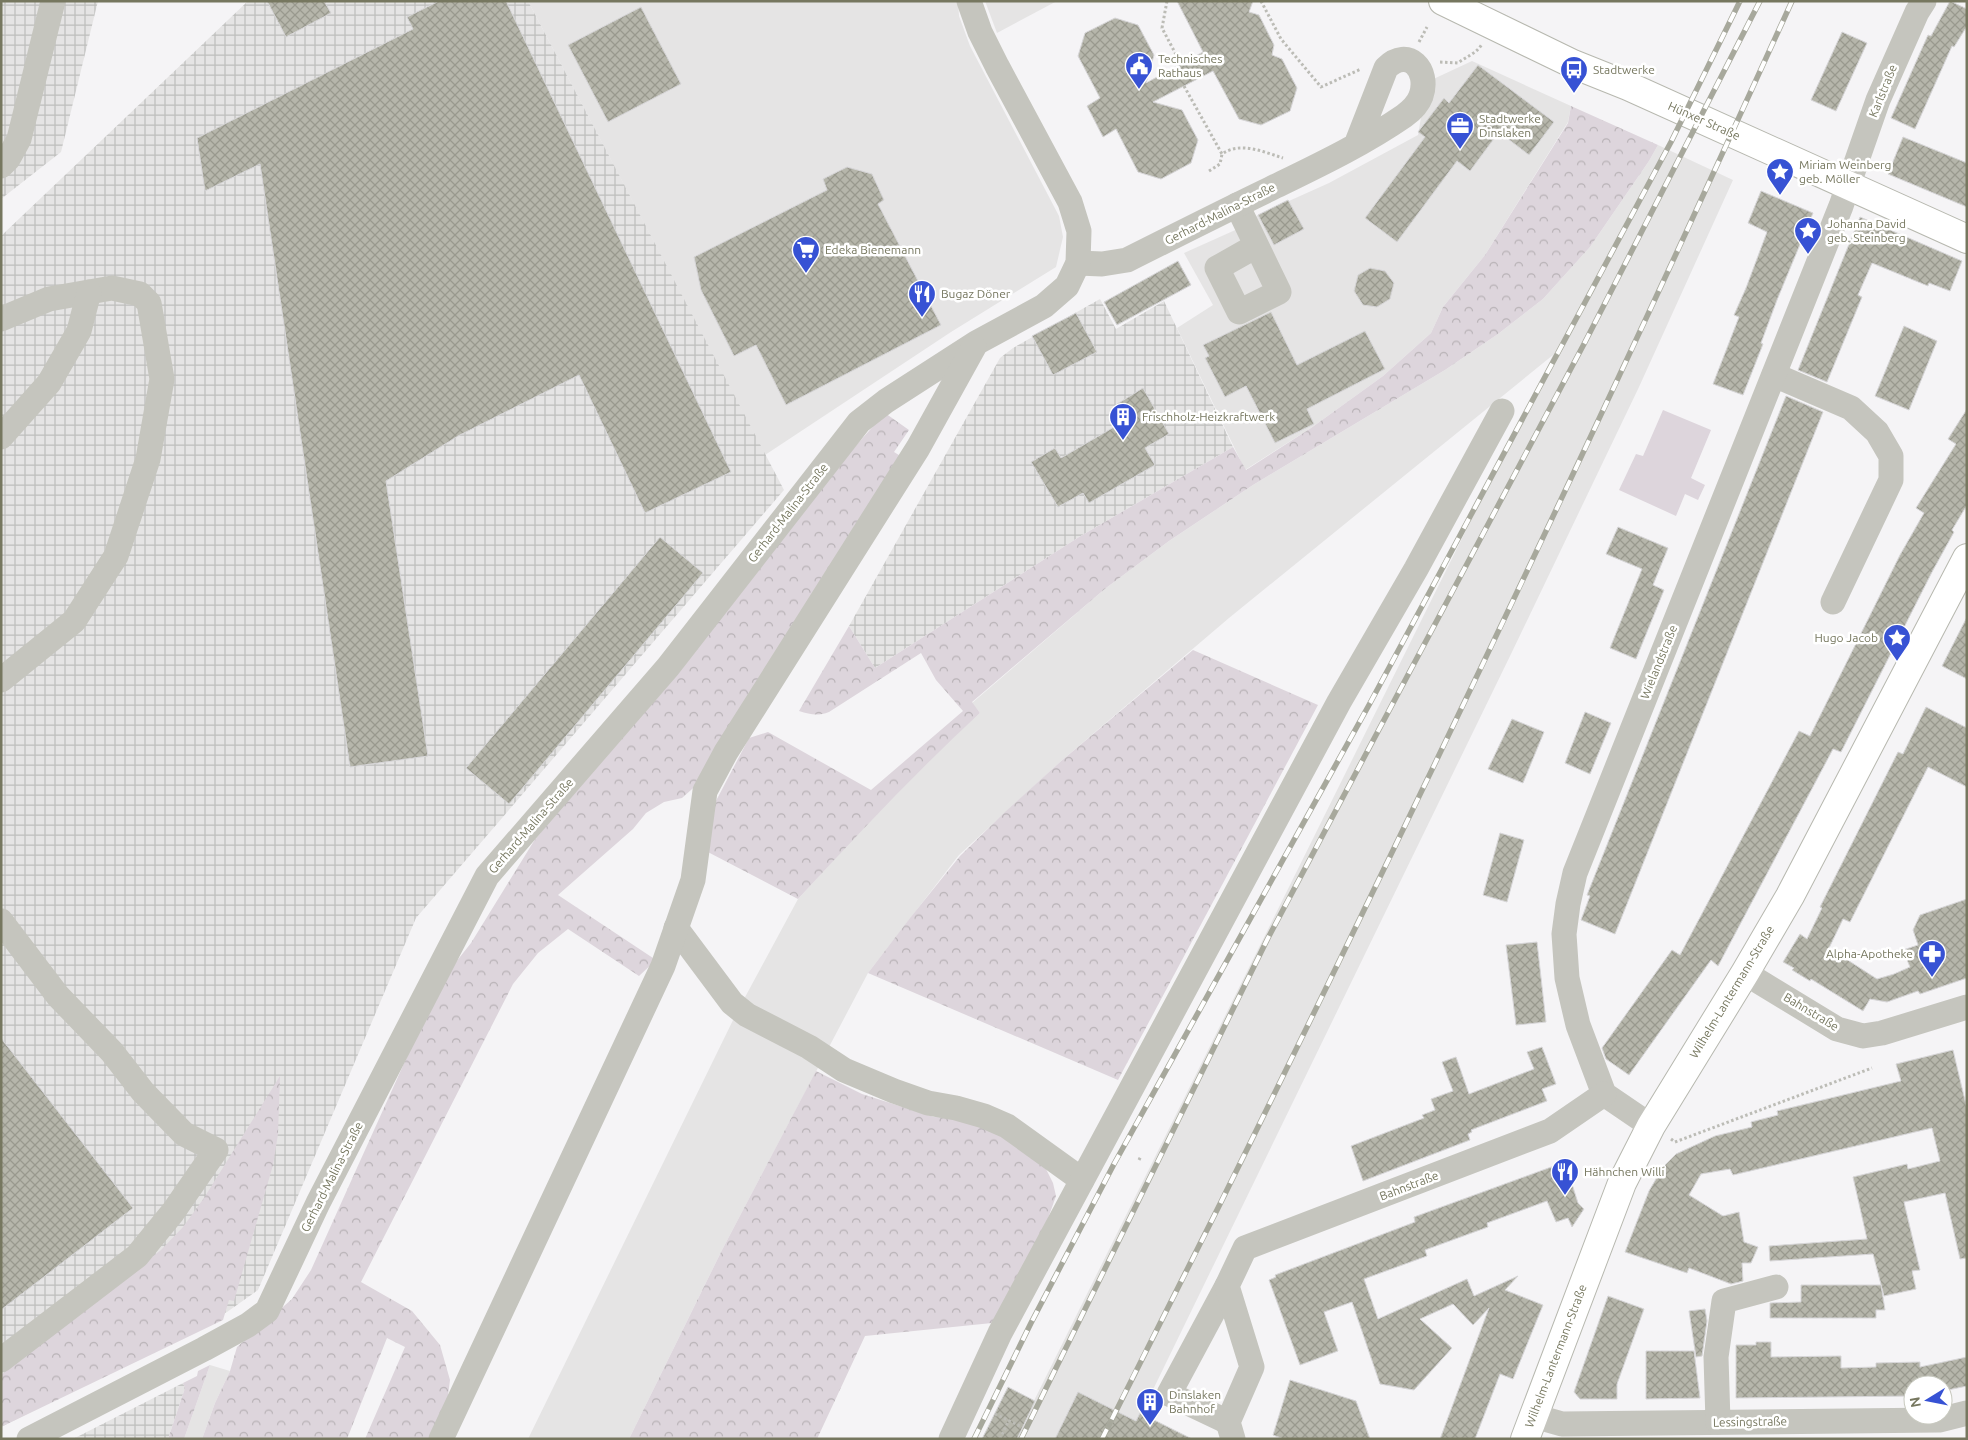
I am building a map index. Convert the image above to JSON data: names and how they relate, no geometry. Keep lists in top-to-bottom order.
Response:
{
  "streets": {
    "main road": ["Hünxer Straße", "Wilhelm-Lantermann-Straße"],
    "street": [
      "Karlstraße",
      "Gerhard-Malina-Straße",
      "Wielandstraße",
      "Bahnstraße",
      "Lessingstraße"
    ]
  },
  "crossings": [
    ["Karlstraße", "Hünxer Straße"],
    ["Karlstraße", "Wielandstraße"],
    ["Hünxer Straße", "Wielandstraße"],
    ["Wielandstraße", "Bahnstraße"],
    ["Wilhelm-Lantermann-Straße", "Bahnstraße"],
    ["Wilhelm-Lantermann-Straße", "Lessingstraße"]
  ],
  "places": {
    "public building": ["Technisches Rathaus"],
    "bus stop": ["Stadtwerke"],
    "office": ["Stadtwerke Dinslaken"],
    "place": ["Miriam Weinberg geb. Möller", "Johanna David geb. Steinberg", "Hugo Jacob"],
    "supermarket": ["Edeka Bienemann"],
    "restaurant": ["Bugaz Döner", "Hähnchen Willi"],
    "building": ["Frischholz-Heizkraftwerk", "Dinslaken Bahnhof"],
    "pharmacy": ["Alpha-Apotheke"]
  },
  "north": "left"
}
